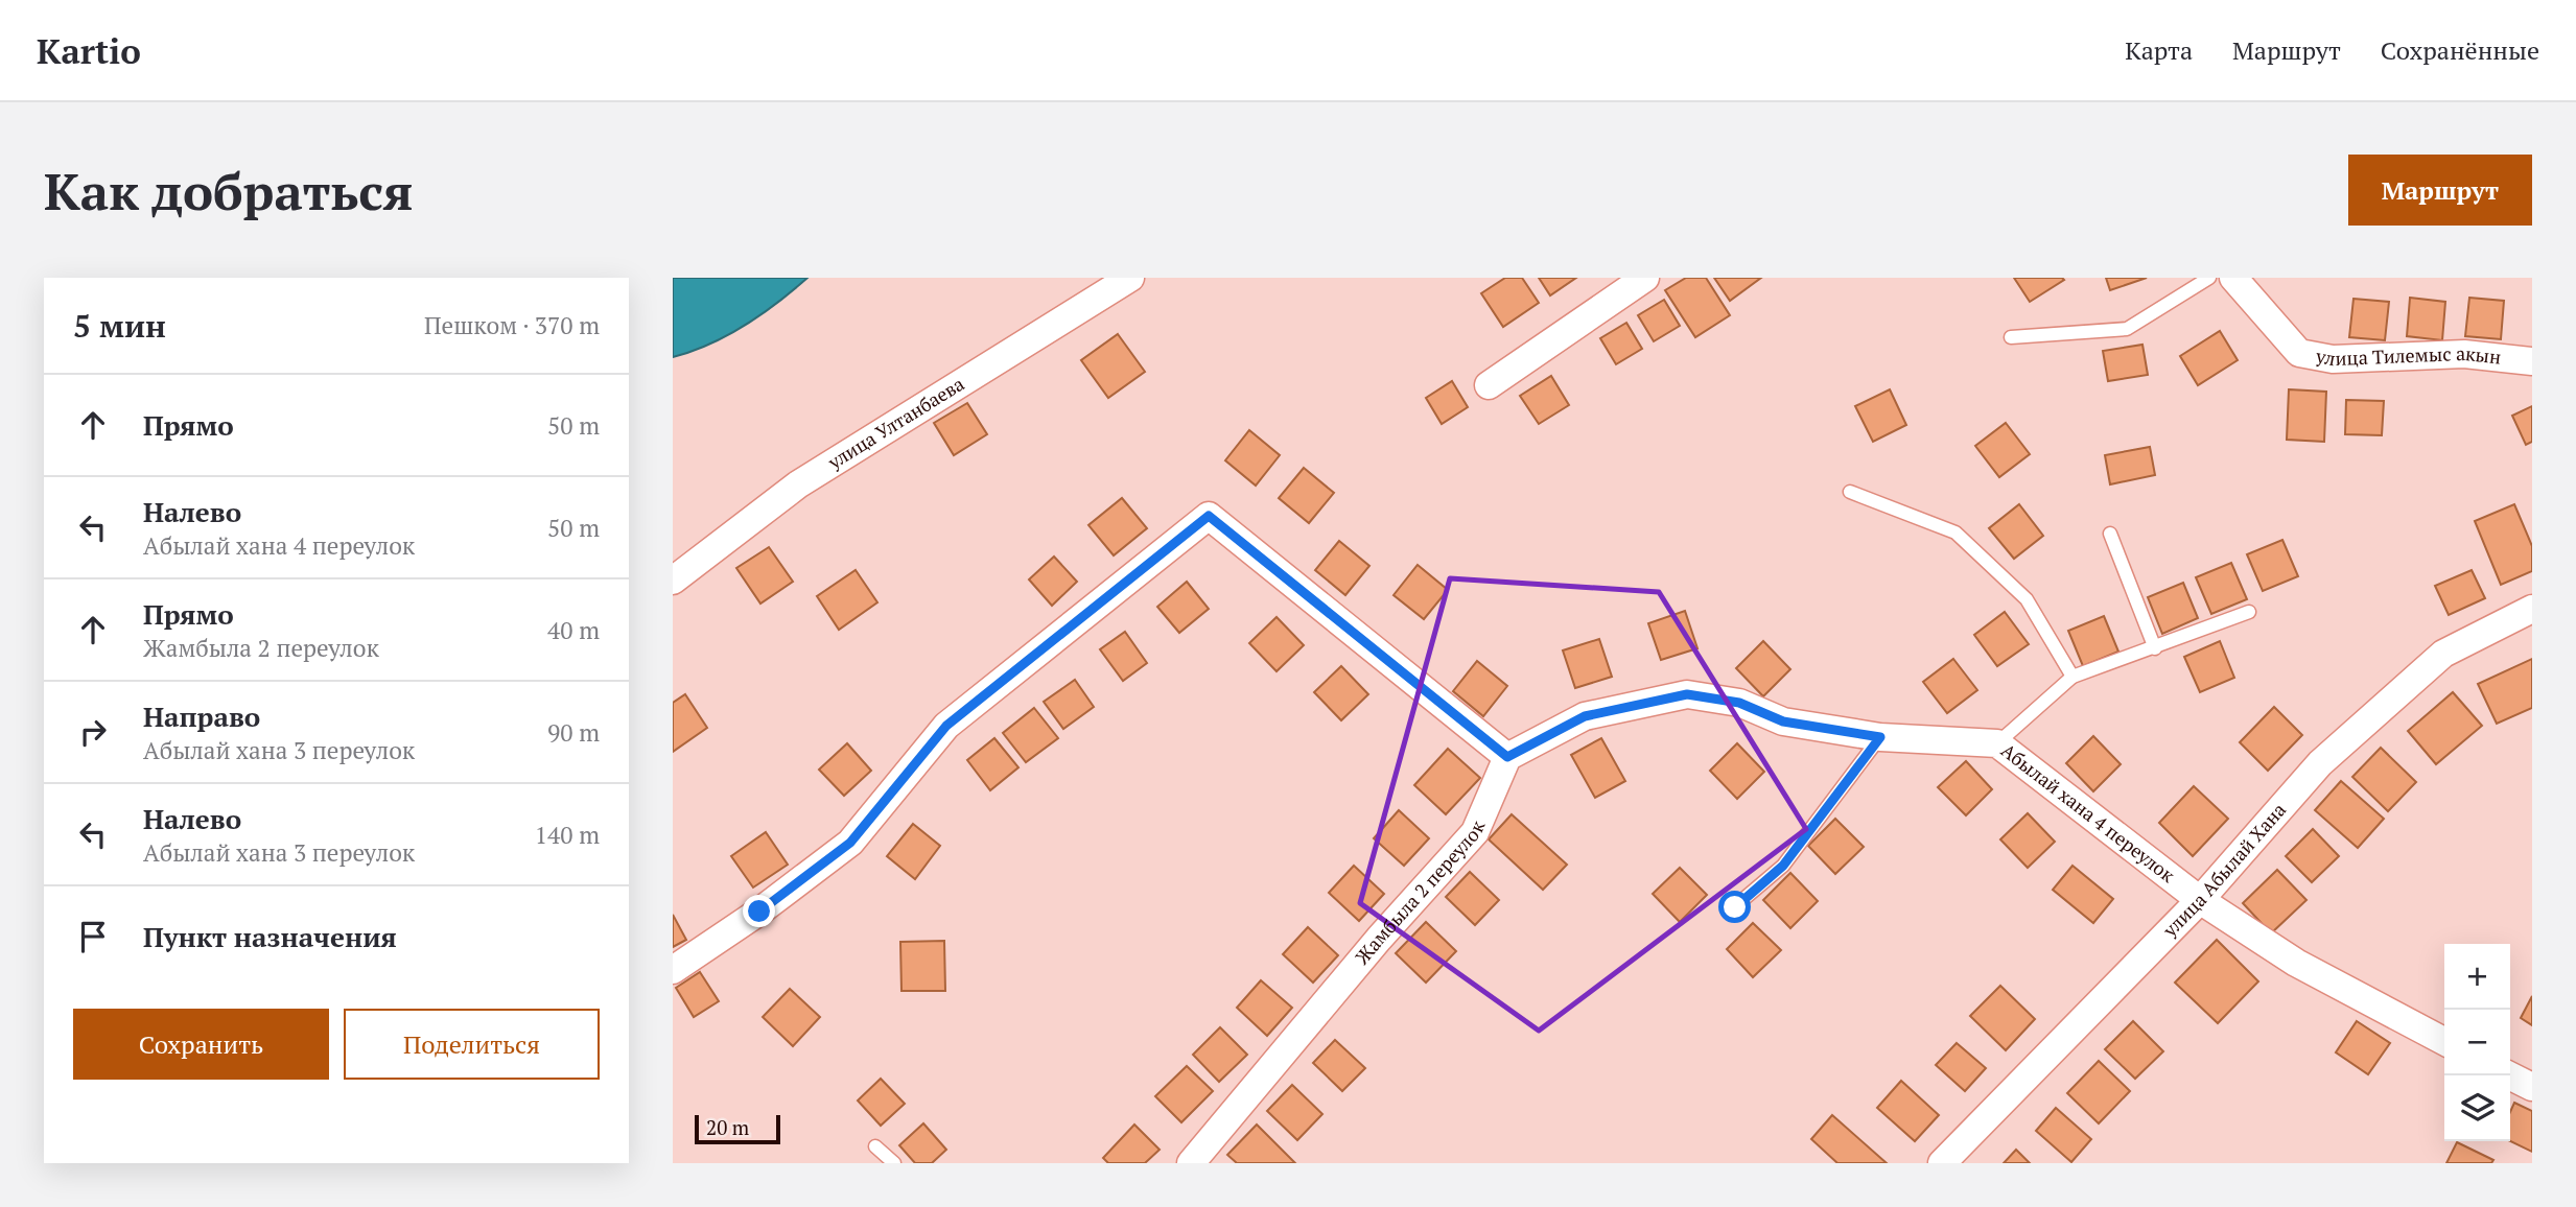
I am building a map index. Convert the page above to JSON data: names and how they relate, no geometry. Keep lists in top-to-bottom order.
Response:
{
  "streets": {
    "street": [
      "улица Тилемыс акын",
      "улица Ултанбаева",
      "Абылай хана 4 переулок",
      "улица Абылай Хана",
      "Жамбыла 2 переулок"
    ]
  },
  "crossings": [
    ["Абылай хана 4 переулок", "улица Абылай Хана"],
    ["Абылай хана 4 переулок", "Жамбыла 2 переулок"]
  ],
  "scale_bar": "20 m",
  "page": {
    "header": "Kartio",
    "nav": ["Карта", "Маршрут", "Сохранённые"],
    "buttons": [
      "Маршрут",
      ["Сохранить", "Поделиться"]
    ],
    "title": "Как добраться",
    "heading": ["5 мин", "Пешком · 370 m"],
    "list": [
      ["Прямо", "50 m"],
      ["Налево", "Абылай хана 4 переулок", "50 m"],
      ["Прямо", "Жамбыла 2 переулок", "40 m"],
      ["Направо", "Абылай хана 3 переулок", "90 m"],
      ["Налево", "Абылай хана 3 переулок", "140 m"],
      "Пункт назначения"
    ],
    "map_buttons": ["+", "−"],
    "scale": "20 m"
  }
}
